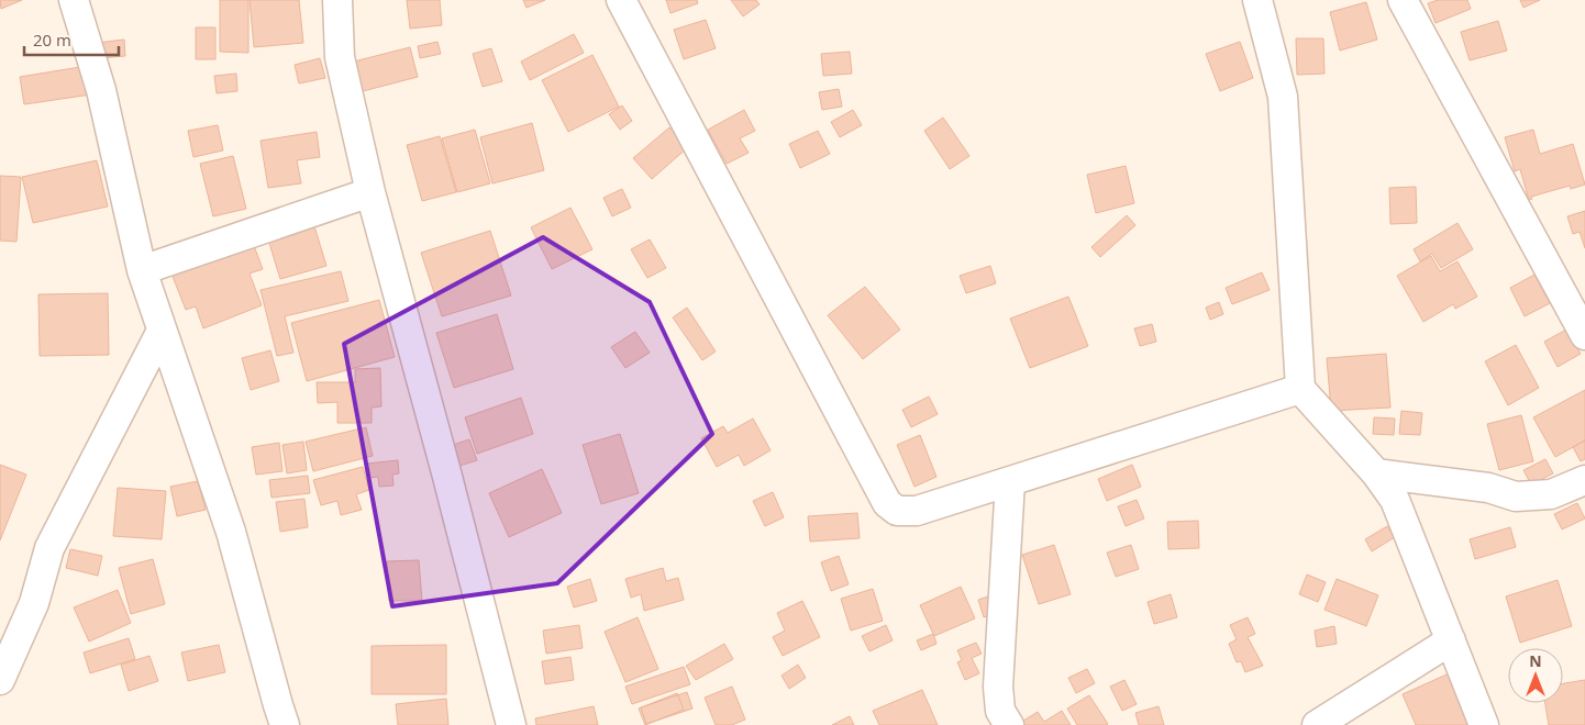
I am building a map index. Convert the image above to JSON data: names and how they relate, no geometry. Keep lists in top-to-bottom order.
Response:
{
  "scale_bar": "20 m",
  "north": "top"
}
